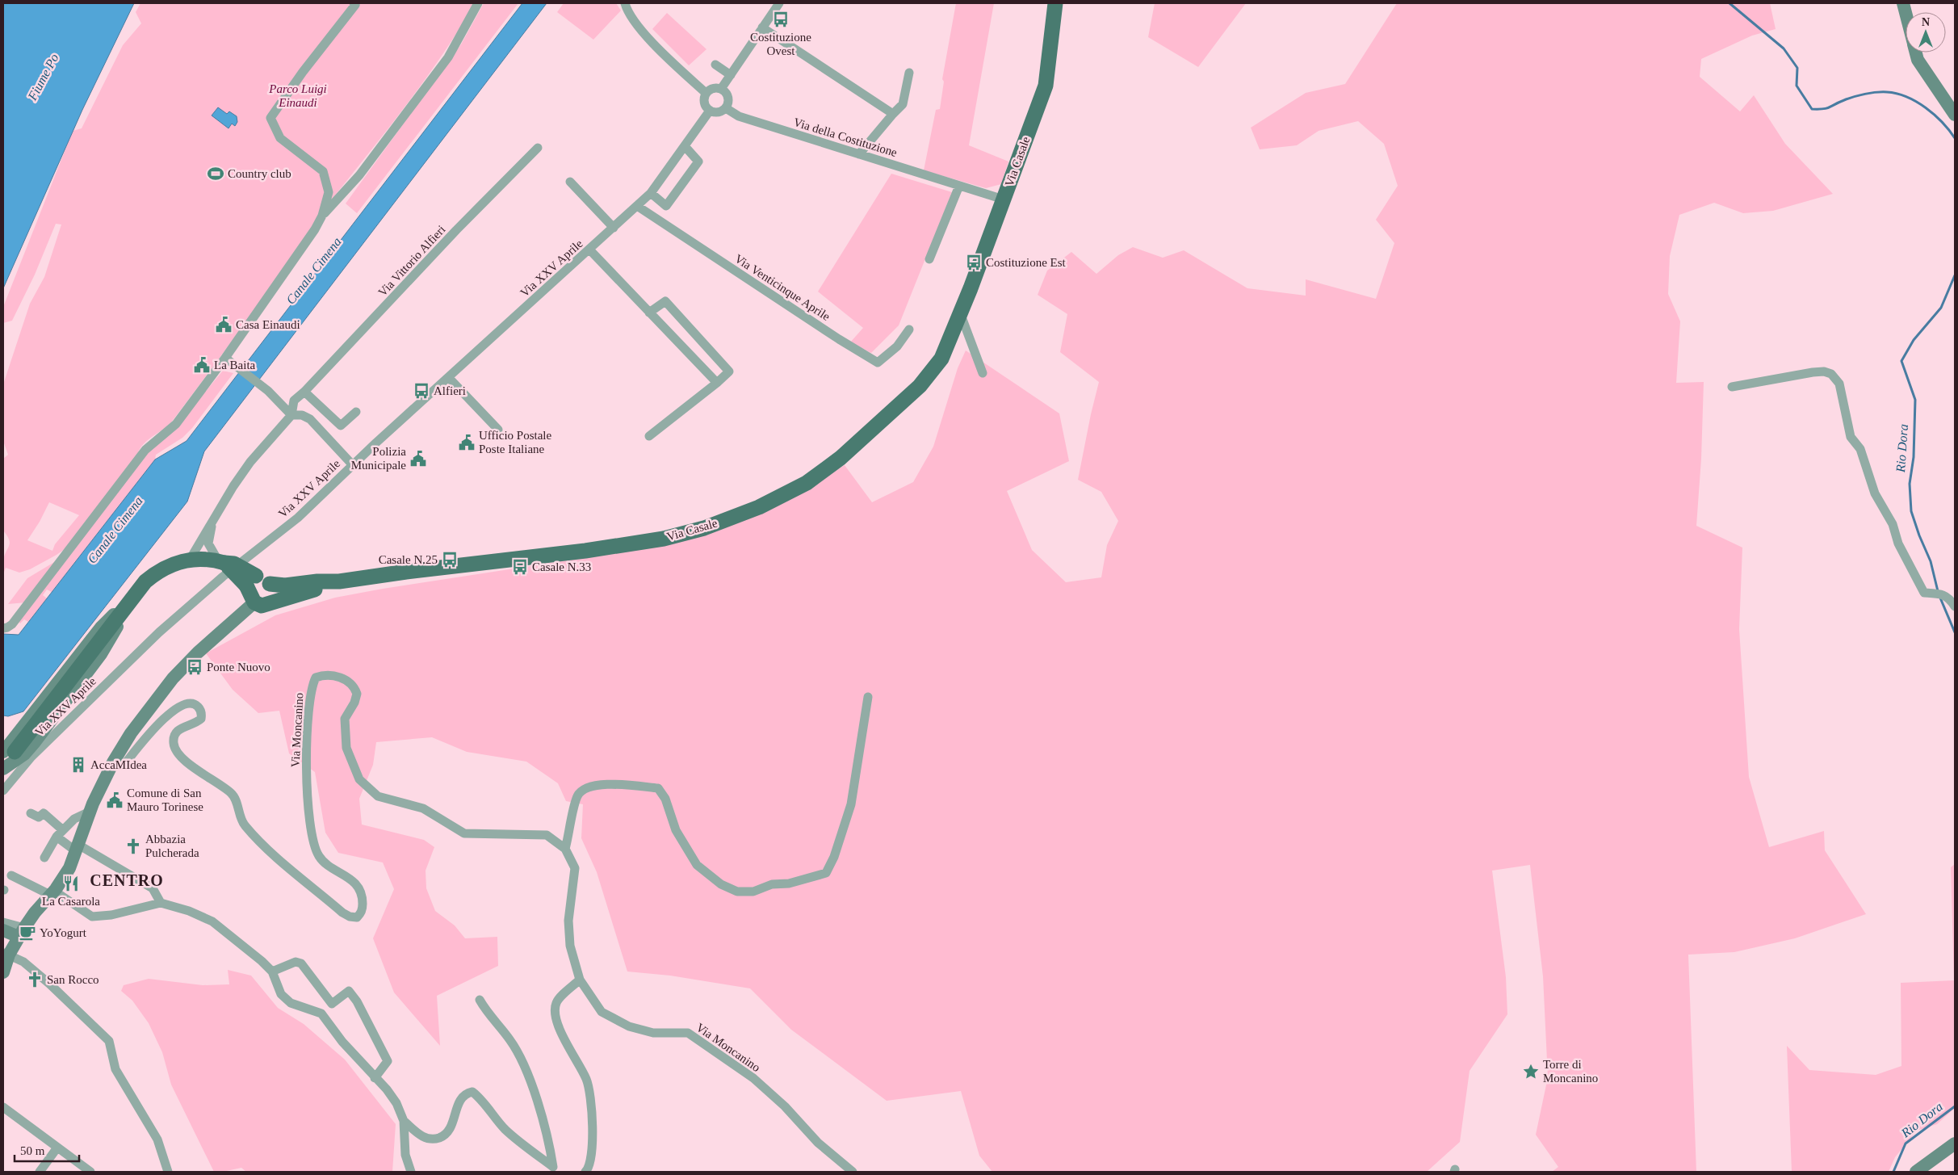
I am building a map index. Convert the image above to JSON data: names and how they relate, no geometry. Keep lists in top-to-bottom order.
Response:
{
  "streets": {
    "main road": ["Via Casale"],
    "street": [
      "Via della Costituzione",
      "Via Vittorio Alfieri",
      "Via XXV Aprile",
      "Via Venticinque Aprile",
      "Via Moncanino"
    ]
  },
  "crossings": [
    ["Via della Costituzione", "Via Casale"],
    ["Via della Costituzione", "Via XXV Aprile"],
    ["Via XXV Aprile", "Via Venticinque Aprile"]
  ],
  "districts": ["CENTRO"],
  "water": ["Fiume Po", "Canale Cimena", "Rio Dora"],
  "parks": ["Parco Luigi Einaudi"],
  "places": {
    "bus stop": [
      "Costituzione Ovest",
      "Costituzione Est",
      "Alfieri",
      "Casale N.25",
      "Casale N.33",
      "Ponte Nuovo"
    ],
    "sports": ["Country club"],
    "public building": [
      "Casa Einaudi",
      "La Baita",
      "Ufficio Postale Poste Italiane",
      "Polizia Municipale",
      "Comune di San Mauro Torinese"
    ],
    "building": ["AccaMIdea"],
    "church": ["Abbazia Pulcherada", "San Rocco"],
    "restaurant": ["La Casarola"],
    "cafe": ["YoYogurt"],
    "place": ["Torre di Moncanino"]
  },
  "scale_bar": "50 m",
  "north": "top"
}
